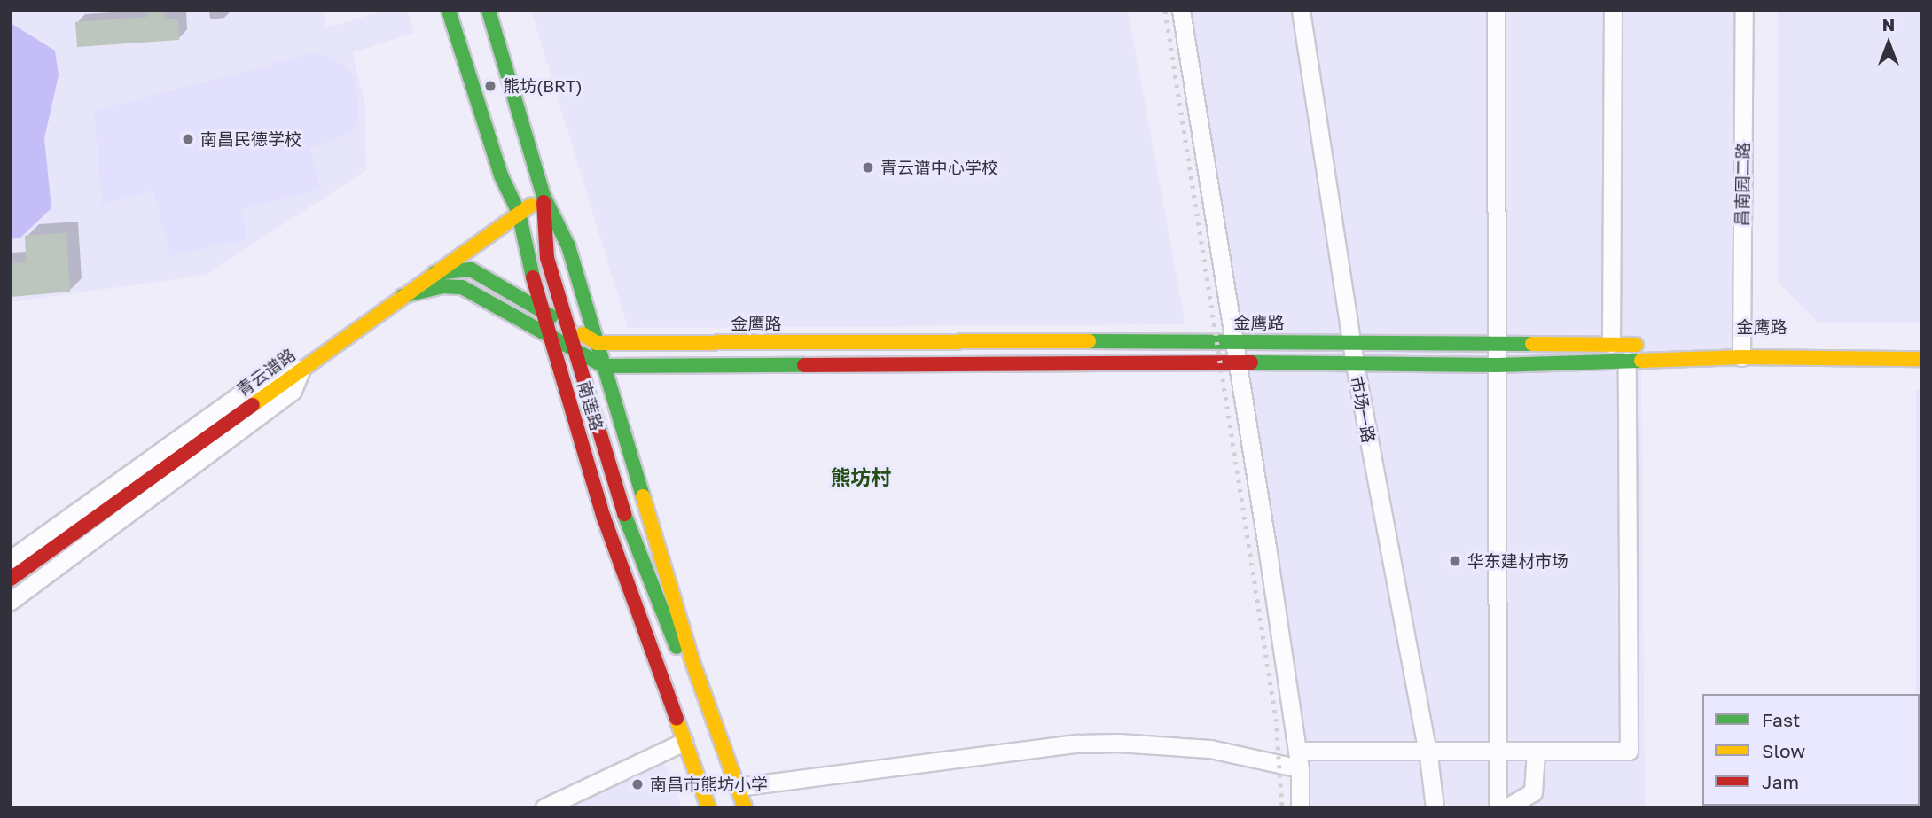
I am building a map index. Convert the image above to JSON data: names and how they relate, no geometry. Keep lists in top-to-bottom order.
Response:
{
  "streets": {
    "main road": ["金鹰路", "青云谱路", "南莲路"],
    "street": ["昌南园二路", "市场一路"]
  },
  "crossings": [
    ["昌南园二路", "金鹰路"],
    ["金鹰路", "南莲路"],
    ["金鹰路", "市场一路"],
    ["青云谱路", "南莲路"]
  ],
  "districts": ["熊坊村"],
  "places": [
    "熊坊(BRT)",
    "南昌民德学校",
    "青云谱中心学校",
    "华东建材市场",
    "南昌市熊坊小学"
  ],
  "legend": ["Fast", "Slow", "Jam"],
  "north": "top"
}
